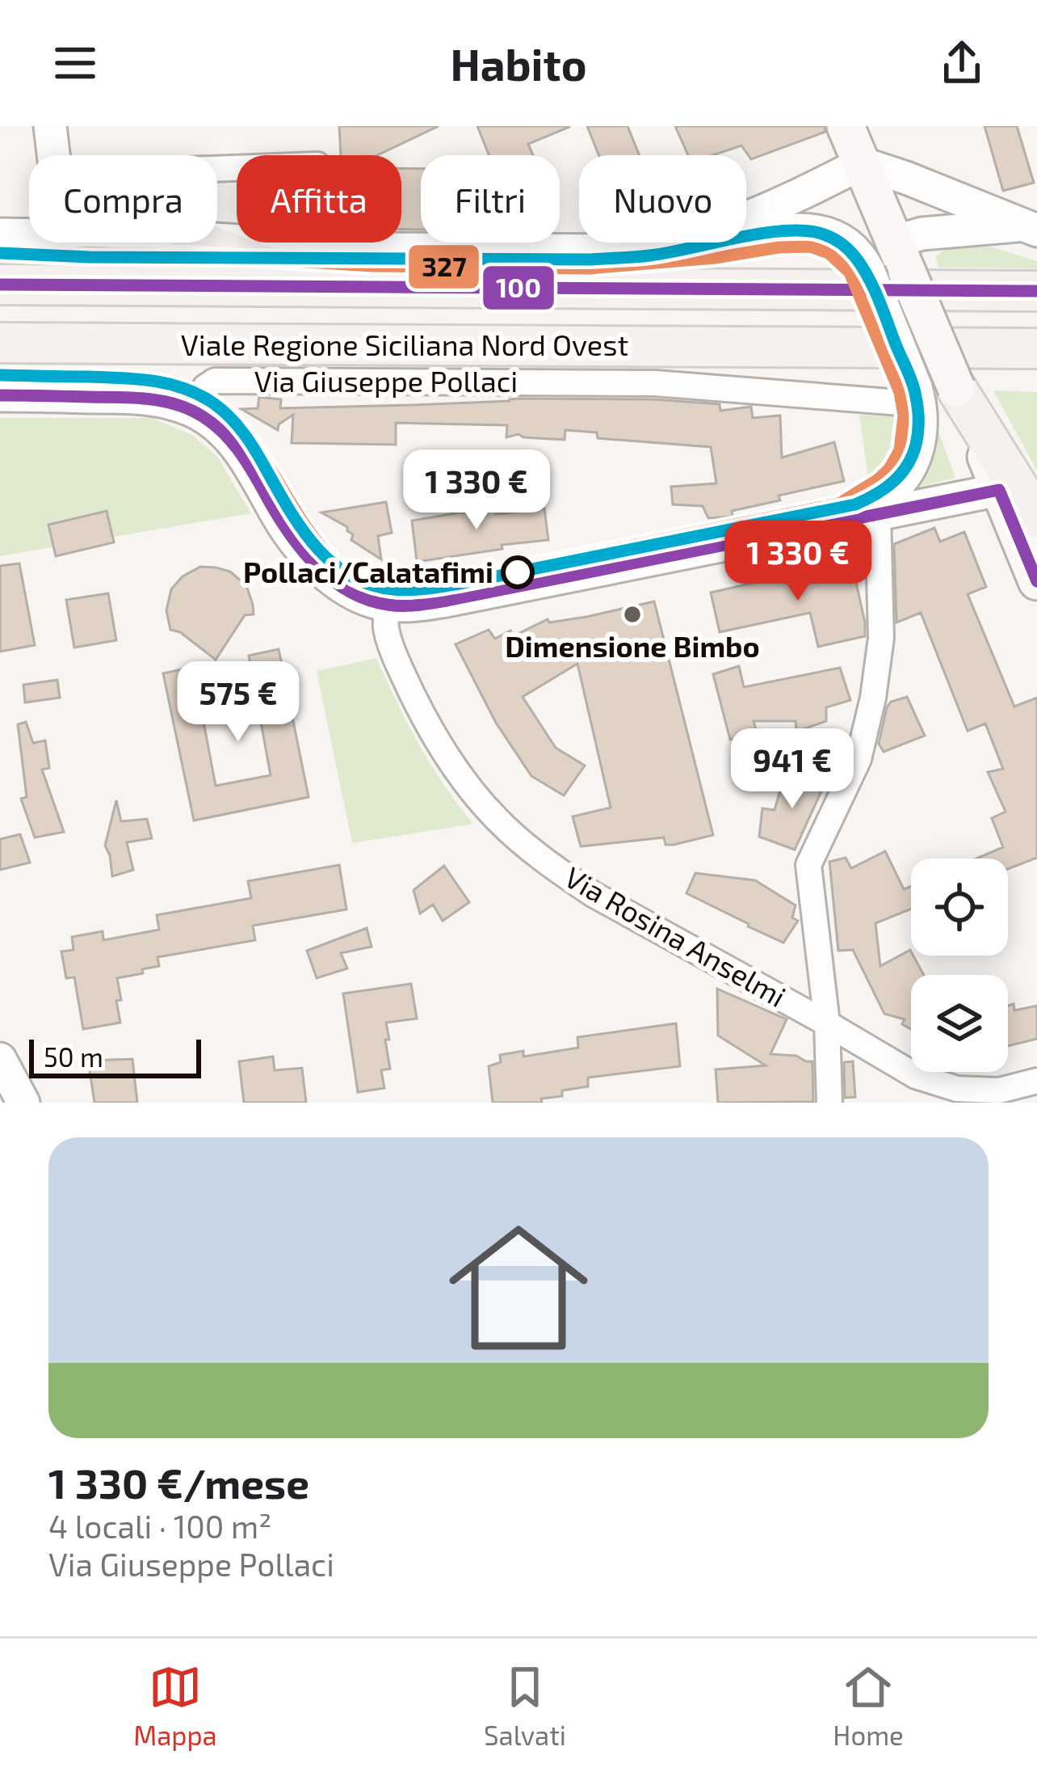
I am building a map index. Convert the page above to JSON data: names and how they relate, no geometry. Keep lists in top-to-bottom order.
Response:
{
  "streets": {
    "main road": ["Viale Regione Siciliana Nord Ovest"],
    "street": ["Via Giuseppe Pollaci", "Via Rosina Anselmi"]
  },
  "places": ["Pollaci/Calatafimi", "Dimensione Bimbo"],
  "lines": ["transit line 327", "transit line 100"],
  "scale_bar": "50 m",
  "page": {
    "header": "Habito",
    "chip": [
      "Compra",
      "Affitta",
      "Filtri",
      "Nuovo"
    ],
    "price": [
      "1 330 €",
      "1 330 €",
      "575 €",
      "941 €"
    ],
    "scale": "50 m",
    "list": [
      {
        "name": "1 330 €/mese",
        "note": "4 locali · 100 m² · Via Giuseppe Pollaci"
      }
    ],
    "tabs": ["Mappa", "Salvati", "Home"]
  }
}
